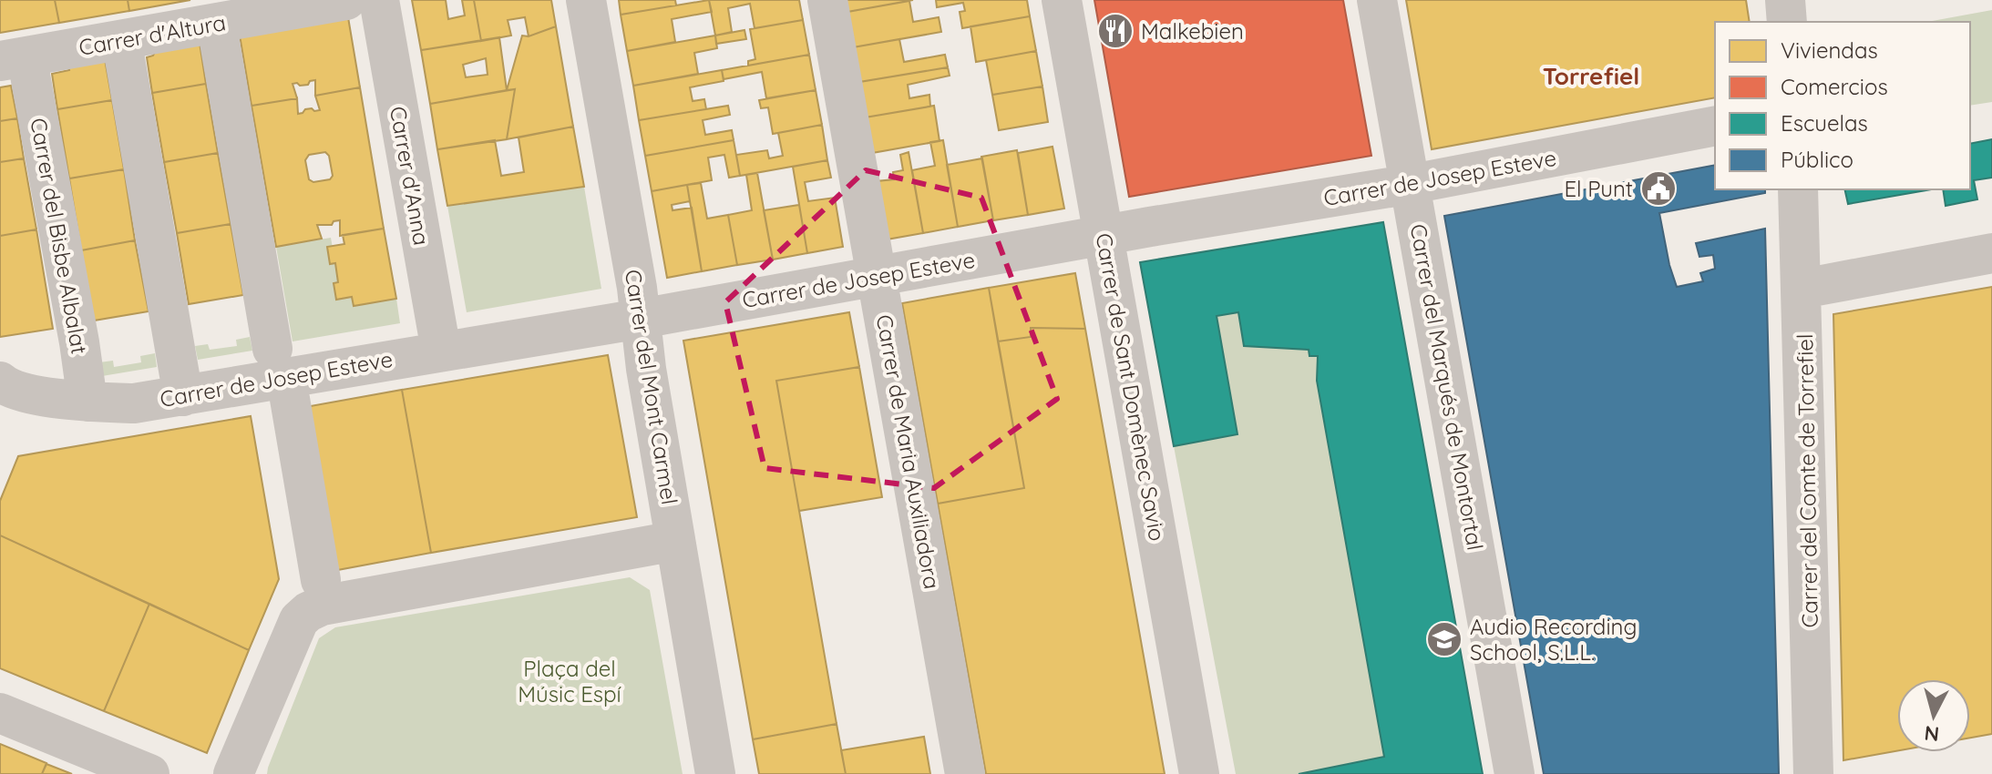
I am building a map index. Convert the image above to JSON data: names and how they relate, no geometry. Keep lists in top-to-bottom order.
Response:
{
  "streets": {
    "street": [
      "Carrer d'Altura",
      "Carrer d'Anna",
      "Carrer de Josep Esteve",
      "Carrer del Bisbe Albalat",
      "Carrer del Mont Carmel",
      "Carrer de Sant Domènec Savio",
      "Carrer del Marqués de Montortal",
      "Carrer de Maria Auxiliadora",
      "Carrer del Comte de Torrefiel"
    ]
  },
  "crossings": [
    ["Carrer d'Altura", "Carrer del Bisbe Albalat"],
    ["Carrer d'Anna", "Carrer de Josep Esteve"],
    ["Carrer de Josep Esteve", "Carrer del Bisbe Albalat"],
    ["Carrer de Josep Esteve", "Carrer del Mont Carmel"],
    ["Carrer de Josep Esteve", "Carrer de Sant Domènec Savio"],
    ["Carrer de Josep Esteve", "Carrer del Marqués de Montortal"],
    ["Carrer de Josep Esteve", "Carrer de Maria Auxiliadora"]
  ],
  "districts": ["Torrefiel"],
  "parks": ["Plaça del Músic Espí"],
  "places": {
    "restaurant": ["Malkebien"],
    "public building": ["El Punt"],
    "school or university": ["Audio Recording School, S.L.L."]
  },
  "legend": [
    "Viviendas",
    "Comercios",
    "Escuelas",
    "Público"
  ],
  "north": "bottom"
}
